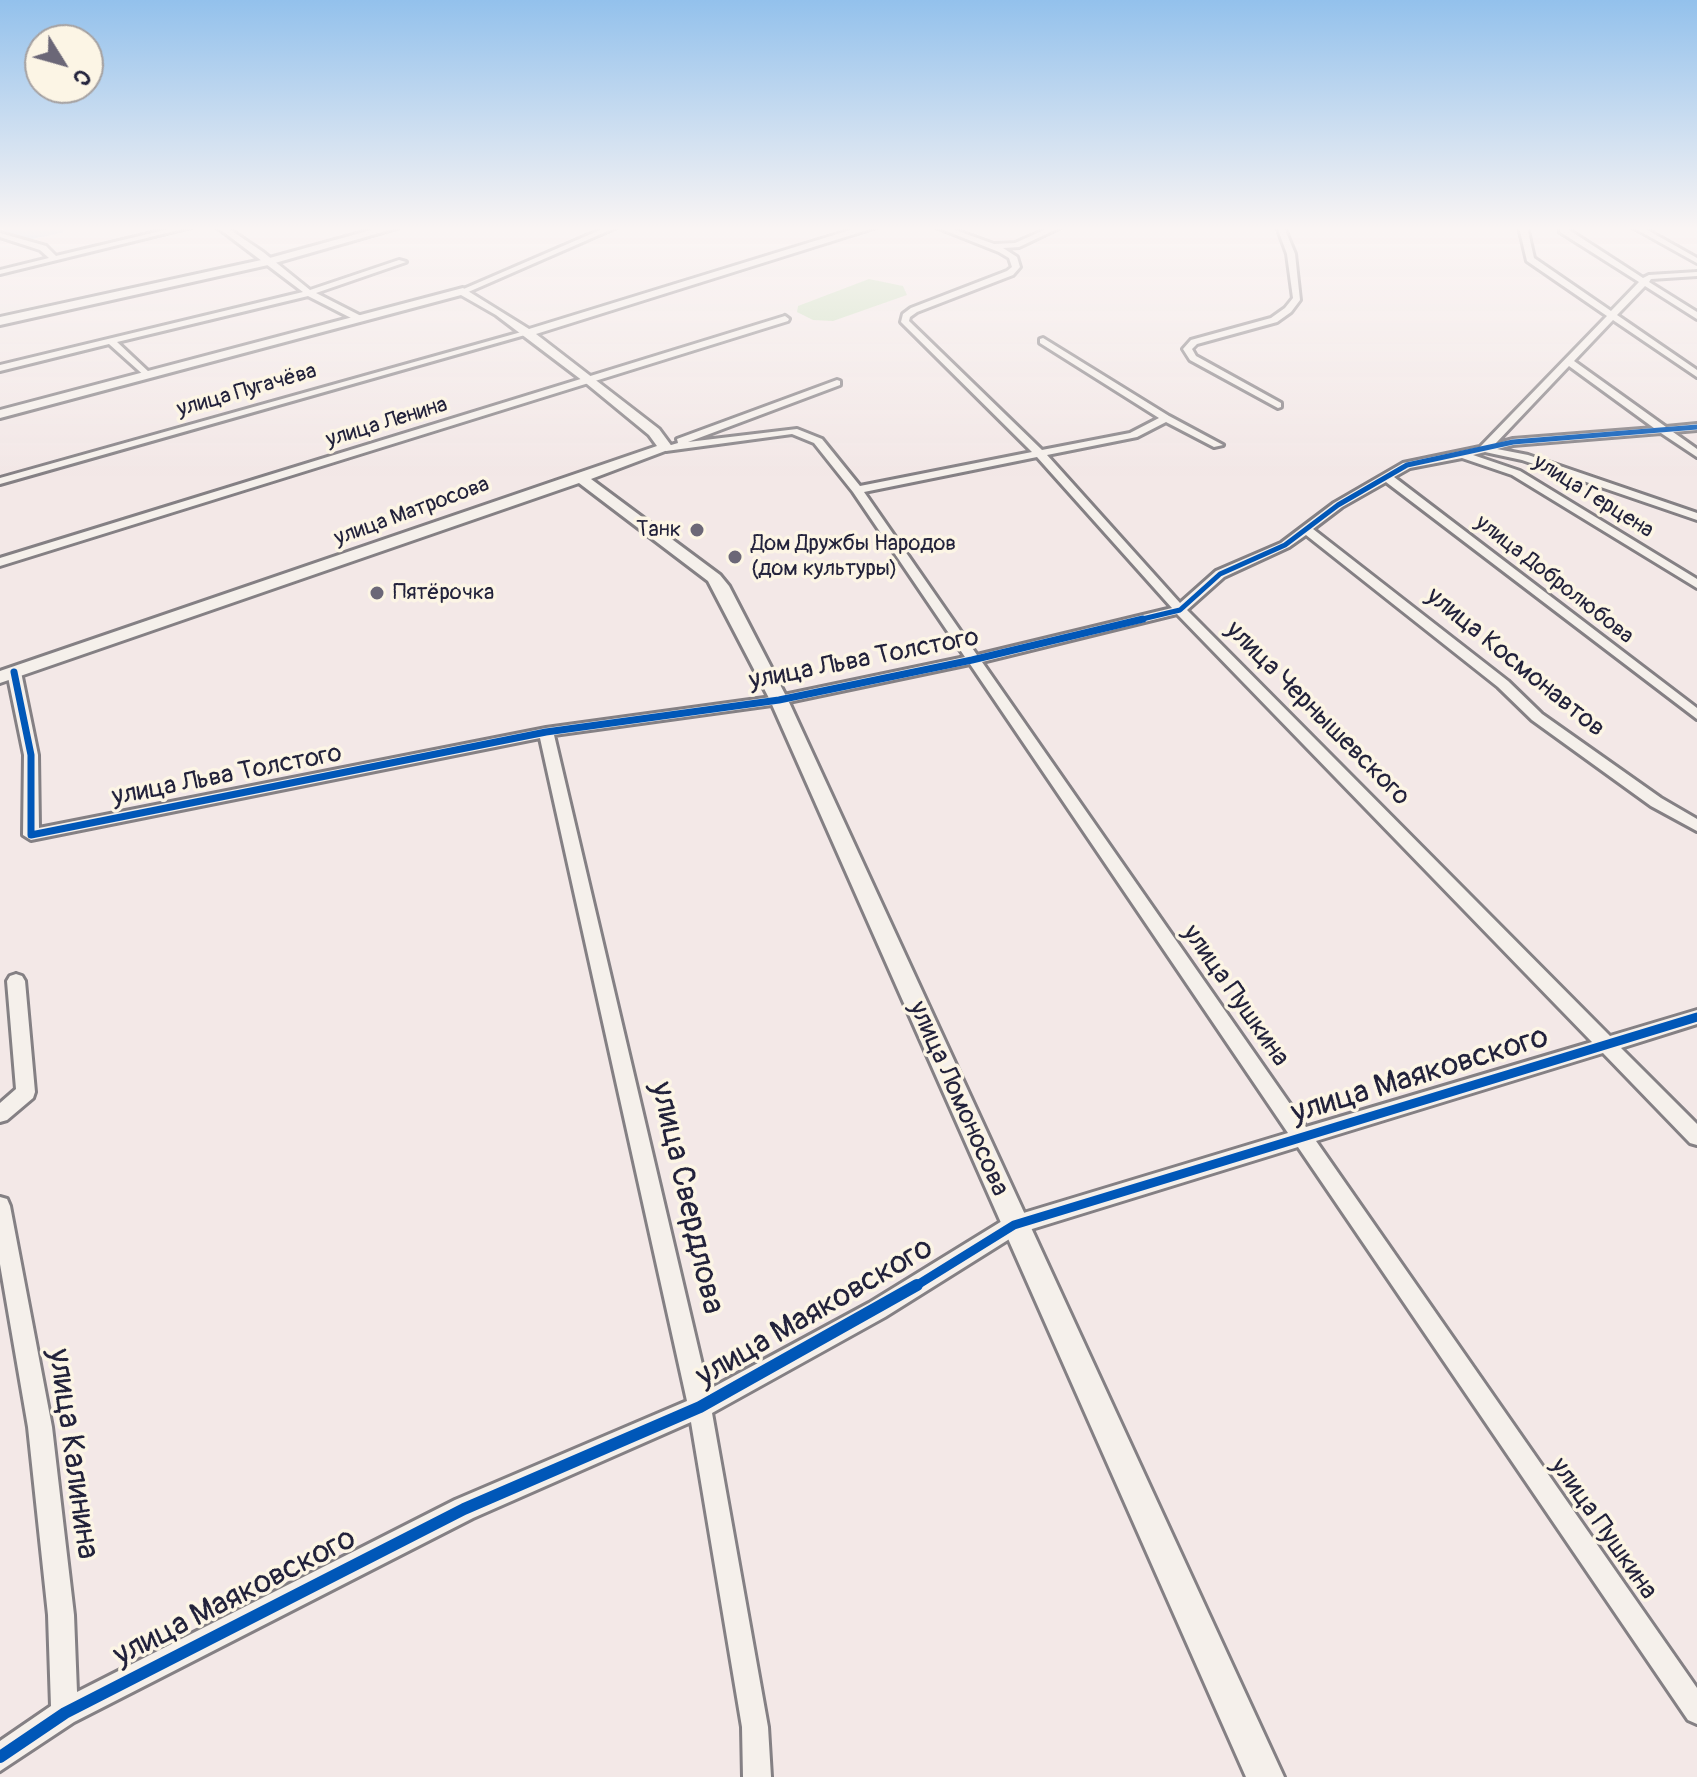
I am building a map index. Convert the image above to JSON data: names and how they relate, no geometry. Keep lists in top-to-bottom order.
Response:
{
  "streets": {
    "street": [
      "улица Пугачёва",
      "улица Ленина",
      "улица Герцена",
      "улица Матросова",
      "улица Добролюбова",
      "улица Льва Толстого",
      "улица Космонавтов",
      "улица Чернышевского",
      "улица Пушкина",
      "улица Маяковского",
      "улица Ломоносова",
      "улица Свердлова",
      "улица Калинина"
    ]
  },
  "crossings": [
    ["улица Герцена", "улица Льва Толстого"],
    ["улица Матросова", "улица Льва Толстого"],
    ["улица Матросова", "улица Пушкина"],
    ["улица Матросова", "улица Ломоносова"],
    ["улица Добролюбова", "улица Льва Толстого"],
    ["улица Льва Толстого", "улица Космонавтов"],
    ["улица Льва Толстого", "улица Чернышевского"],
    ["улица Льва Толстого", "улица Пушкина"],
    ["улица Льва Толстого", "улица Ломоносова"],
    ["улица Льва Толстого", "улица Свердлова"],
    ["улица Чернышевского", "улица Маяковского"],
    ["улица Пушкина", "улица Маяковского"],
    ["улица Маяковского", "улица Ломоносова"],
    ["улица Маяковского", "улица Свердлова"],
    ["улица Маяковского", "улица Калинина"]
  ],
  "places": ["Танк", "Дом Дружбы Народов (дом культуры)", "Пятёрочка"],
  "north": "bottom right"
}
